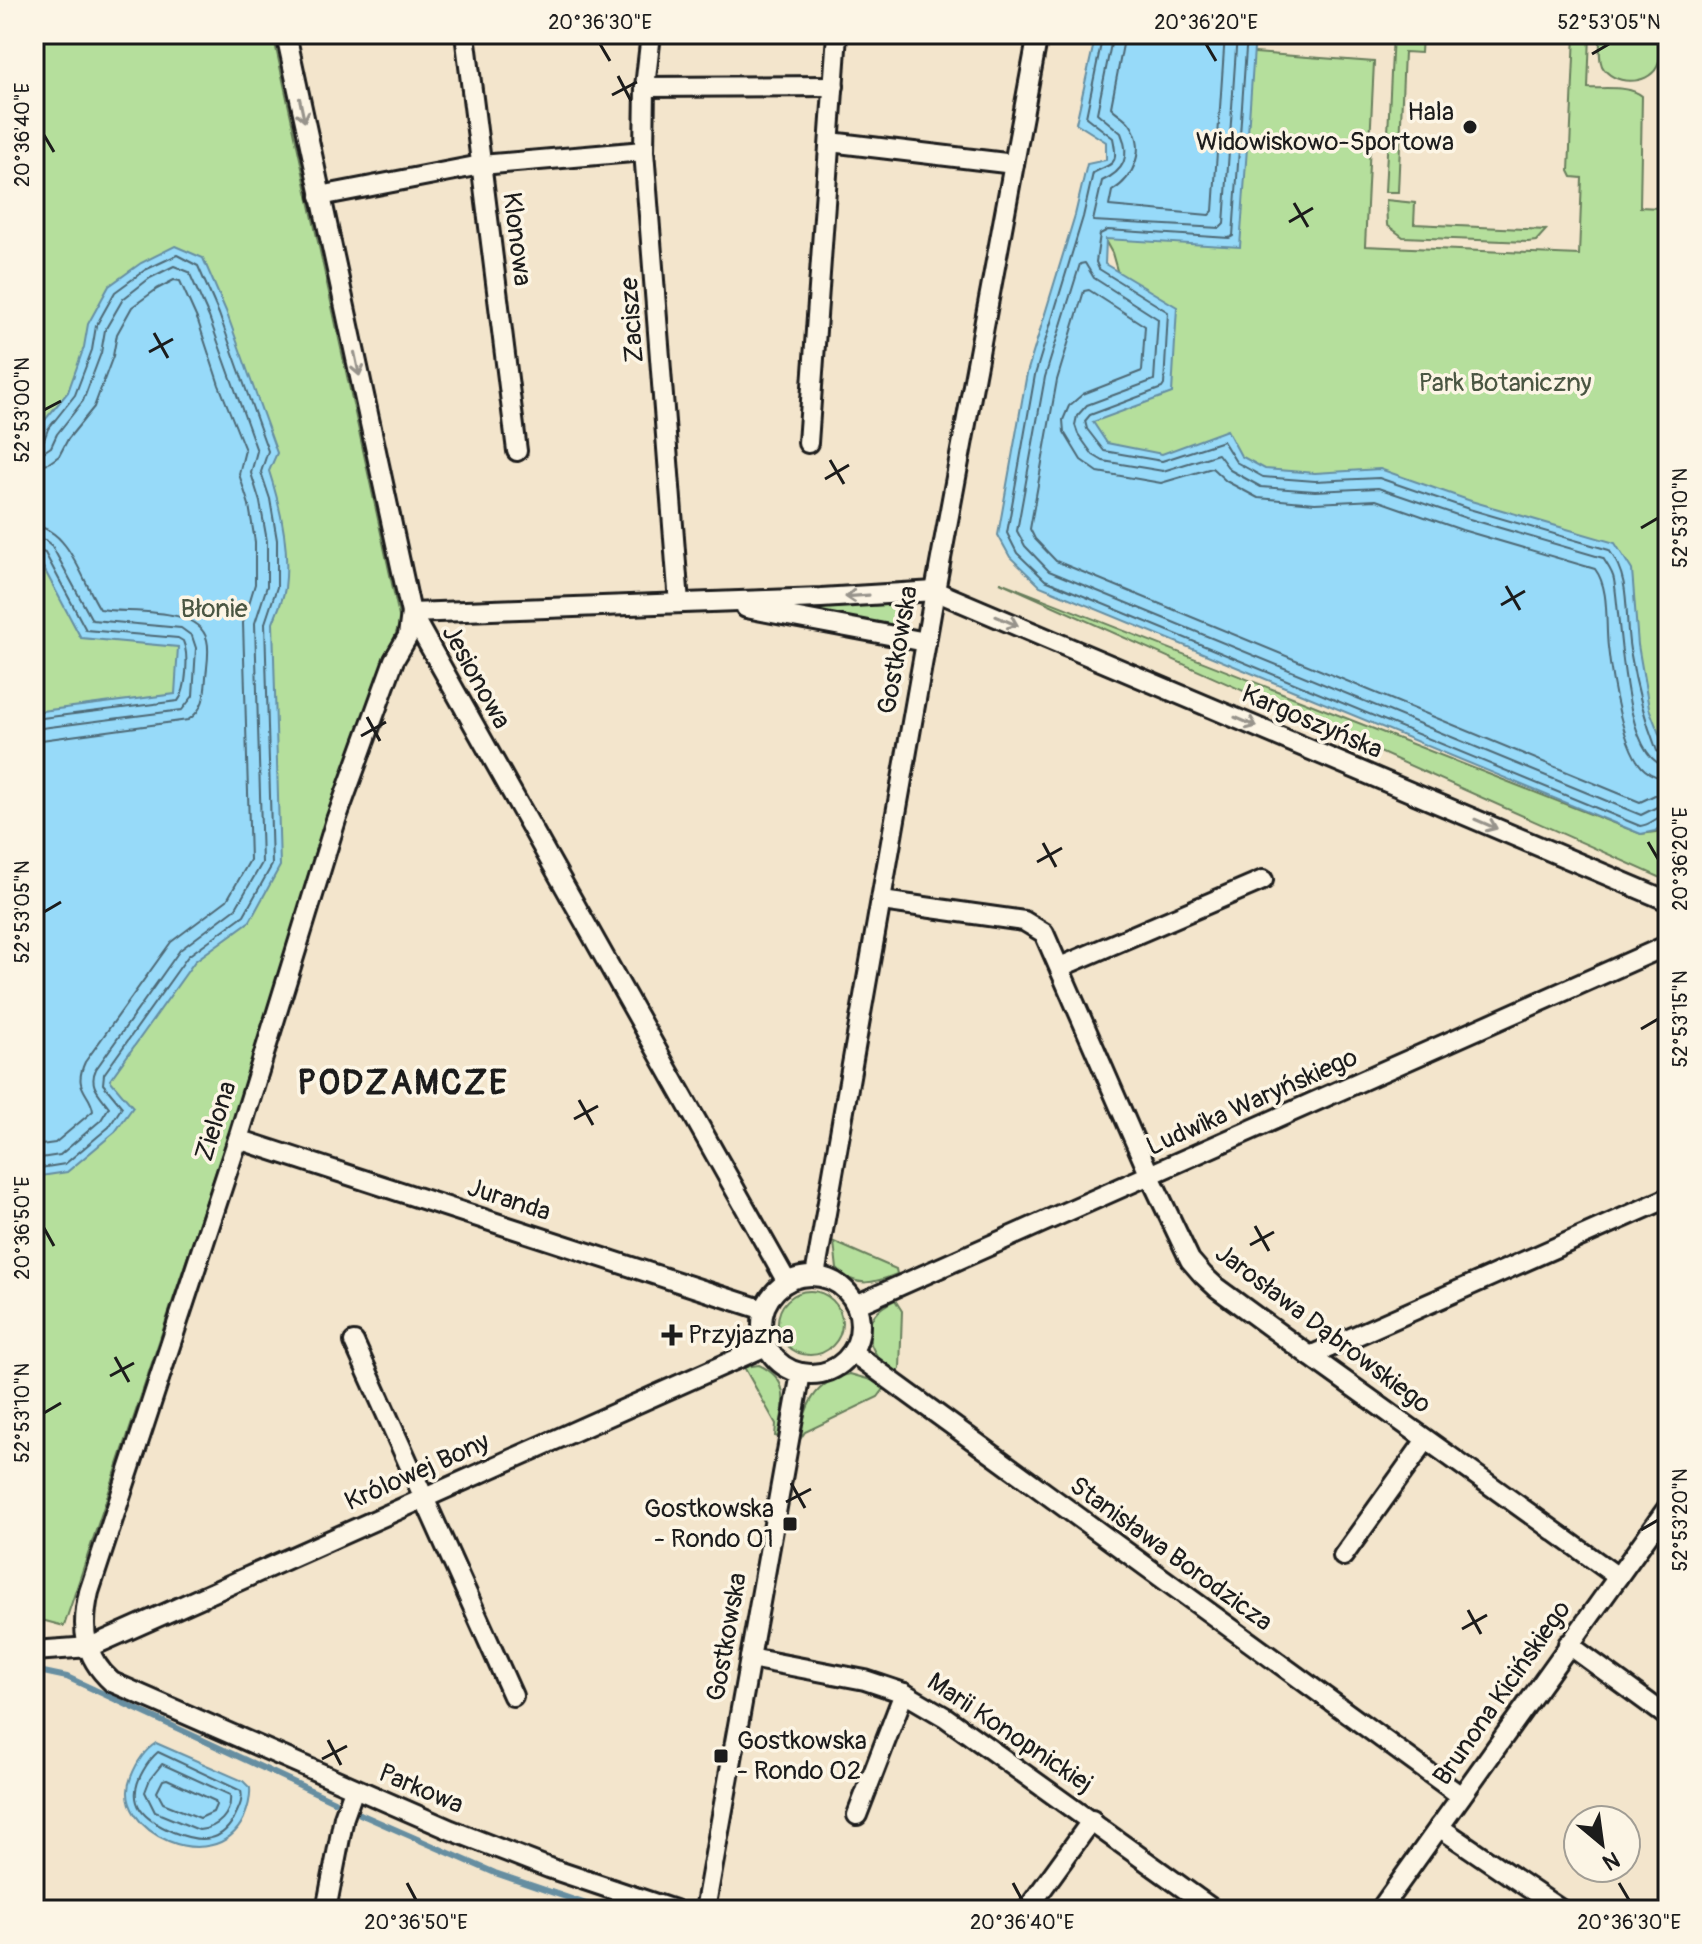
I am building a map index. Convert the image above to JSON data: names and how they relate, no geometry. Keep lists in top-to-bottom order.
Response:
{
  "streets": {
    "street": [
      "Klonowa",
      "Zacisze",
      "Gostkowska",
      "Jesionowa",
      "Kargoszyńska",
      "Ludwika Waryńskiego",
      "Zielona",
      "Juranda",
      "Jarosława Dąbrowskiego",
      "Królowej Bony",
      "Stanisława Borodzicza",
      "Brunona Kicińskiego",
      "Marii Konopnickiej",
      "Parkowa"
    ]
  },
  "crossings": [
    ["Gostkowska", "Jesionowa"],
    ["Gostkowska", "Kargoszyńska"],
    ["Gostkowska", "Ludwika Waryńskiego"],
    ["Gostkowska", "Juranda"],
    ["Gostkowska", "Jarosława Dąbrowskiego"],
    ["Gostkowska", "Królowej Bony"],
    ["Gostkowska", "Stanisława Borodzicza"],
    ["Gostkowska", "Marii Konopnickiej"],
    ["Jesionowa", "Ludwika Waryńskiego"],
    ["Jesionowa", "Zielona"],
    ["Jesionowa", "Juranda"],
    ["Jesionowa", "Królowej Bony"],
    ["Jesionowa", "Stanisława Borodzicza"],
    ["Ludwika Waryńskiego", "Juranda"],
    ["Ludwika Waryńskiego", "Jarosława Dąbrowskiego"],
    ["Ludwika Waryńskiego", "Królowej Bony"],
    ["Ludwika Waryńskiego", "Stanisława Borodzicza"],
    ["Zielona", "Juranda"],
    ["Zielona", "Królowej Bony"],
    ["Zielona", "Parkowa"],
    ["Juranda", "Królowej Bony"],
    ["Juranda", "Stanisława Borodzicza"],
    ["Jarosława Dąbrowskiego", "Brunona Kicińskiego"],
    ["Królowej Bony", "Stanisława Borodzicza"],
    ["Królowej Bony", "Parkowa"],
    ["Stanisława Borodzicza", "Brunona Kicińskiego"]
  ],
  "one_way": ["Jesionowa", "Kargoszyńska"],
  "districts": ["PODZAMCZE"],
  "parks": ["Park Botaniczny", "Błonie"],
  "places": {
    "other": ["Hala Widowiskowo-Sportowa"],
    "health": ["Przyjazna"],
    "transit": ["Gostkowska - Rondo 01", "Gostkowska - Rondo 02"]
  },
  "north": "bottom right",
  "coordinates": [
    "20°36'30\"E",
    "20°36'20\"E",
    "52°53'05\"N",
    "20°36'40\"E",
    "52°53'00\"N",
    "52°53'10\"N",
    "52°53'15\"N",
    "20°36'50\"E",
    "52°53'20\"N"
  ]
}
